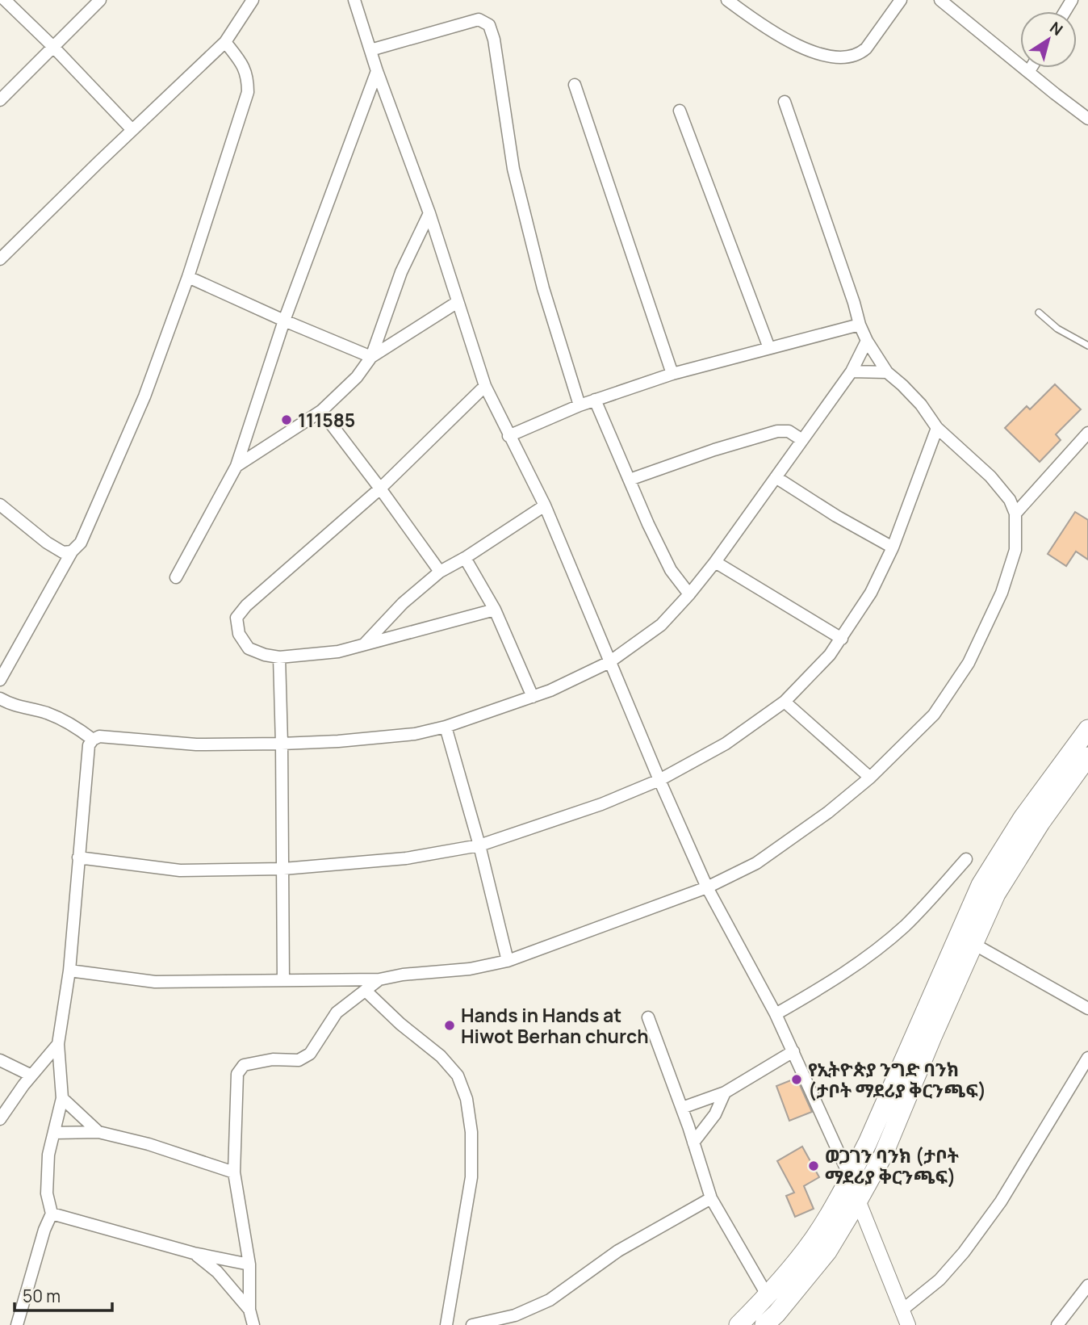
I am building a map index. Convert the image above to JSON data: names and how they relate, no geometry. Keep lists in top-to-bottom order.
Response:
{
  "places": [
    "111585",
    "Hands in Hands at Hiwot Berhan church",
    "የኢትዮጵያ ንግድ ባንክ (ታቦት ማደሪያ ቅርንጫፍ)",
    "ወጋገን ባንክ (ታቦት ማደሪያ ቅርንጫፍ)"
  ],
  "scale_bar": "50 m",
  "north": "top right"
}
